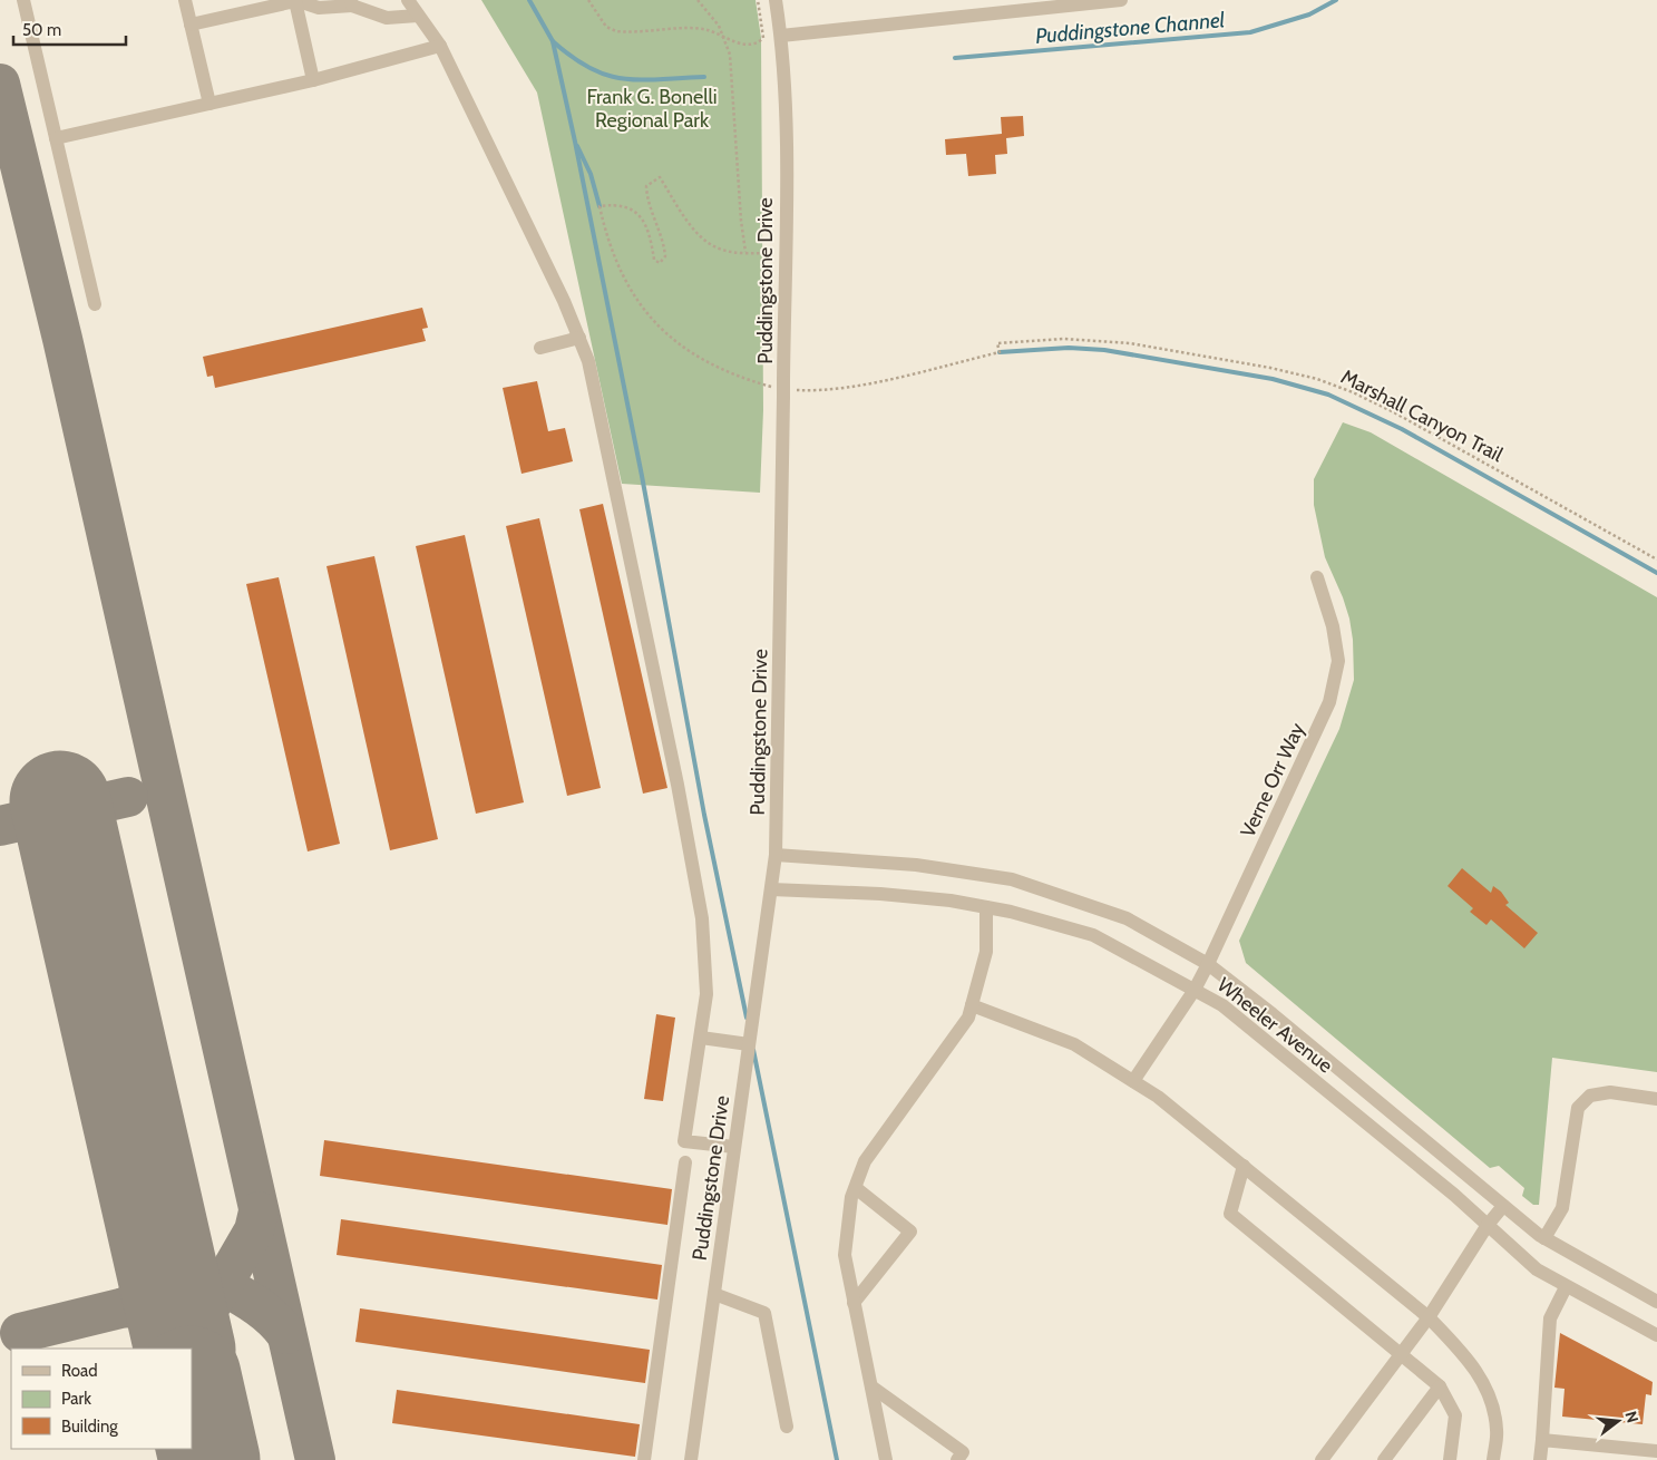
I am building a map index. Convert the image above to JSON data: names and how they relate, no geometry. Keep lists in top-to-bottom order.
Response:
{
  "streets": {
    "street": ["Puddingstone Drive", "Verne Orr Way", "Wheeler Avenue"],
    "path": ["Marshall Canyon Trail"]
  },
  "crossings": [
    ["Puddingstone Drive", "Wheeler Avenue"],
    ["Verne Orr Way", "Wheeler Avenue"]
  ],
  "water": ["Puddingstone Channel"],
  "parks": ["Frank G. Bonelli Regional Park"],
  "legend": ["Road", "Park", "Building"],
  "scale_bar": "50 m",
  "north": "right"
}
